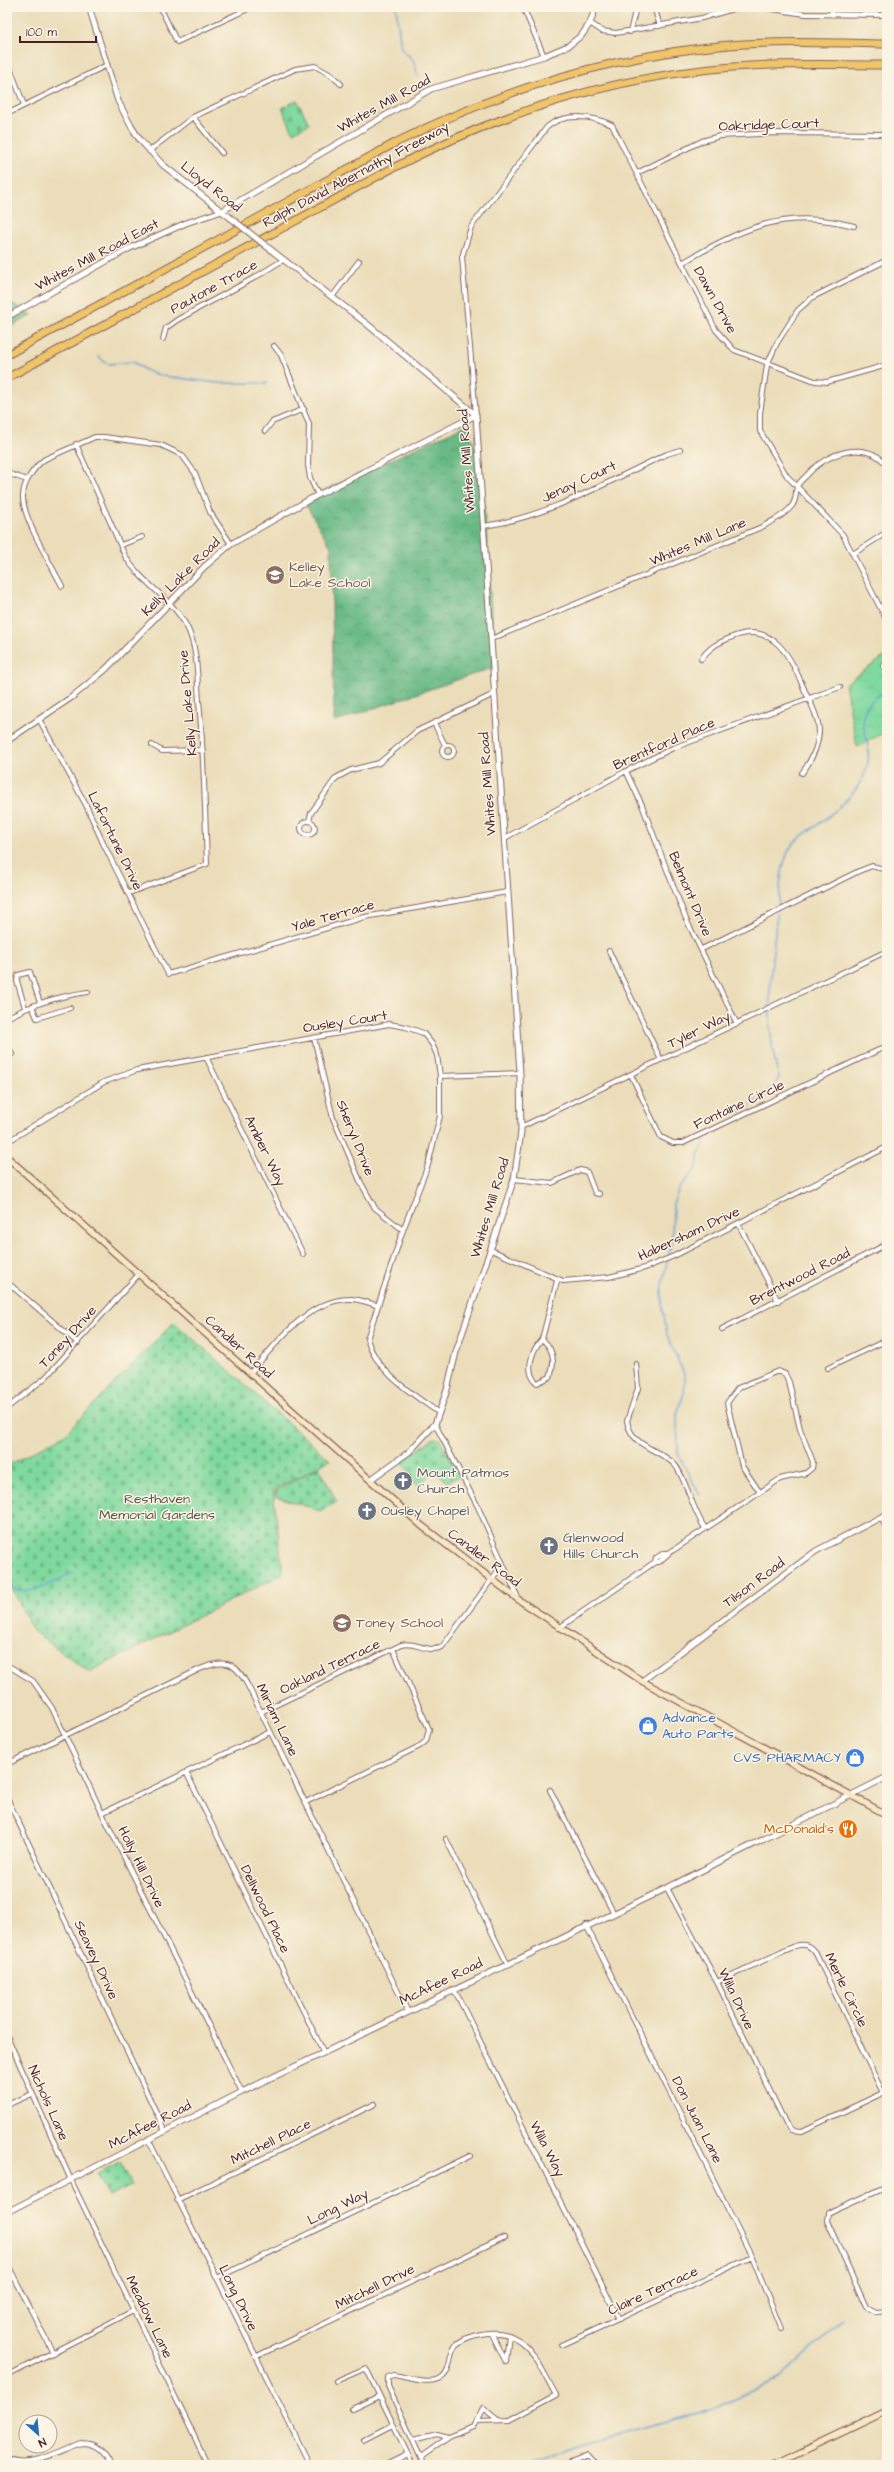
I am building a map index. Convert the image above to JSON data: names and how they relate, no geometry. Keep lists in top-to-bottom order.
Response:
{
  "streets": {
    "highway": ["Ralph David Abernathy Freeway"],
    "main road": ["Candler Road"],
    "street": [
      "Whites Mill Road",
      "Oakridge Court",
      "Lloyd Road",
      "Whites Mill Road East",
      "Pautone Trace",
      "Dawn Drive",
      "Jenay Court",
      "Whites Mill Lane",
      "Kelly Lake Road",
      "Kelly Lake Drive",
      "Brentford Place",
      "Lafortune Drive",
      "Belmont Drive",
      "Yale Terrace",
      "Ousley Court",
      "Tyler Way",
      "Fontaine Circle",
      "Sheryl Drive",
      "Amber Way",
      "Habersham Drive",
      "Brentwood Road",
      "Toney Drive",
      "Tilson Road",
      "Oakland Terrace",
      "Miriam Lane",
      "Holly Hill Drive",
      "Dellwood Place",
      "Seavey Drive",
      "McAfee Road",
      "Merle Circle",
      "Willa Drive",
      "Nichols Lane",
      "Don Juan Lane",
      "Mitchell Place",
      "Willa Way",
      "Long Way",
      "Mitchell Drive",
      "Claire Terrace",
      "Long Drive",
      "Meadow Lane"
    ]
  },
  "crossings": [
    ["Whites Mill Road", "Lloyd Road"],
    ["Whites Mill Road", "Whites Mill Road East"],
    ["Whites Mill Road", "Dawn Drive"],
    ["Whites Mill Road", "Jenay Court"],
    ["Whites Mill Road", "Whites Mill Lane"],
    ["Whites Mill Road", "Kelly Lake Road"],
    ["Whites Mill Road", "Brentford Place"],
    ["Whites Mill Road", "Yale Terrace"],
    ["Whites Mill Road", "Ousley Court"],
    ["Whites Mill Road", "Tyler Way"],
    ["Whites Mill Road", "Candler Road"],
    ["Oakridge Court", "Dawn Drive"],
    ["Lloyd Road", "Whites Mill Road East"],
    ["Lloyd Road", "Pautone Trace"],
    ["Lloyd Road", "Kelly Lake Road"],
    ["Kelly Lake Road", "Kelly Lake Drive"],
    ["Kelly Lake Road", "Lafortune Drive"],
    ["Kelly Lake Drive", "Lafortune Drive"],
    ["Brentford Place", "Belmont Drive"],
    ["Lafortune Drive", "Yale Terrace"],
    ["Belmont Drive", "Tyler Way"],
    ["Ousley Court", "Sheryl Drive"],
    ["Ousley Court", "Amber Way"],
    ["Tyler Way", "Fontaine Circle"],
    ["Toney Drive", "Candler Road"],
    ["Candler Road", "Tilson Road"],
    ["Candler Road", "Oakland Terrace"],
    ["Candler Road", "McAfee Road"],
    ["Oakland Terrace", "Miriam Lane"],
    ["Miriam Lane", "Holly Hill Drive"],
    ["Miriam Lane", "McAfee Road"],
    ["Holly Hill Drive", "McAfee Road"],
    ["Dellwood Place", "McAfee Road"],
    ["Seavey Drive", "McAfee Road"],
    ["McAfee Road", "Willa Drive"],
    ["McAfee Road", "Nichols Lane"],
    ["McAfee Road", "Don Juan Lane"],
    ["McAfee Road", "Willa Way"],
    ["McAfee Road", "Long Drive"],
    ["McAfee Road", "Meadow Lane"],
    ["Merle Circle", "Willa Drive"],
    ["Nichols Lane", "Meadow Lane"],
    ["Don Juan Lane", "Claire Terrace"],
    ["Mitchell Place", "Long Drive"],
    ["Willa Way", "Claire Terrace"],
    ["Long Way", "Long Drive"],
    ["Mitchell Drive", "Long Drive"]
  ],
  "parks": ["Resthaven Memorial Gardens"],
  "places": {
    "school or university": ["Kelley Lake School", "Toney School"],
    "church": ["Mount Patmos Church", "Ousley Chapel", "Glenwood Hills Church"],
    "shop": ["Advance Auto Parts", "CVS PHARMACY"],
    "restaurant": ["McDonald's"]
  },
  "scale_bar": "100 m",
  "north": "bottom right"
}
